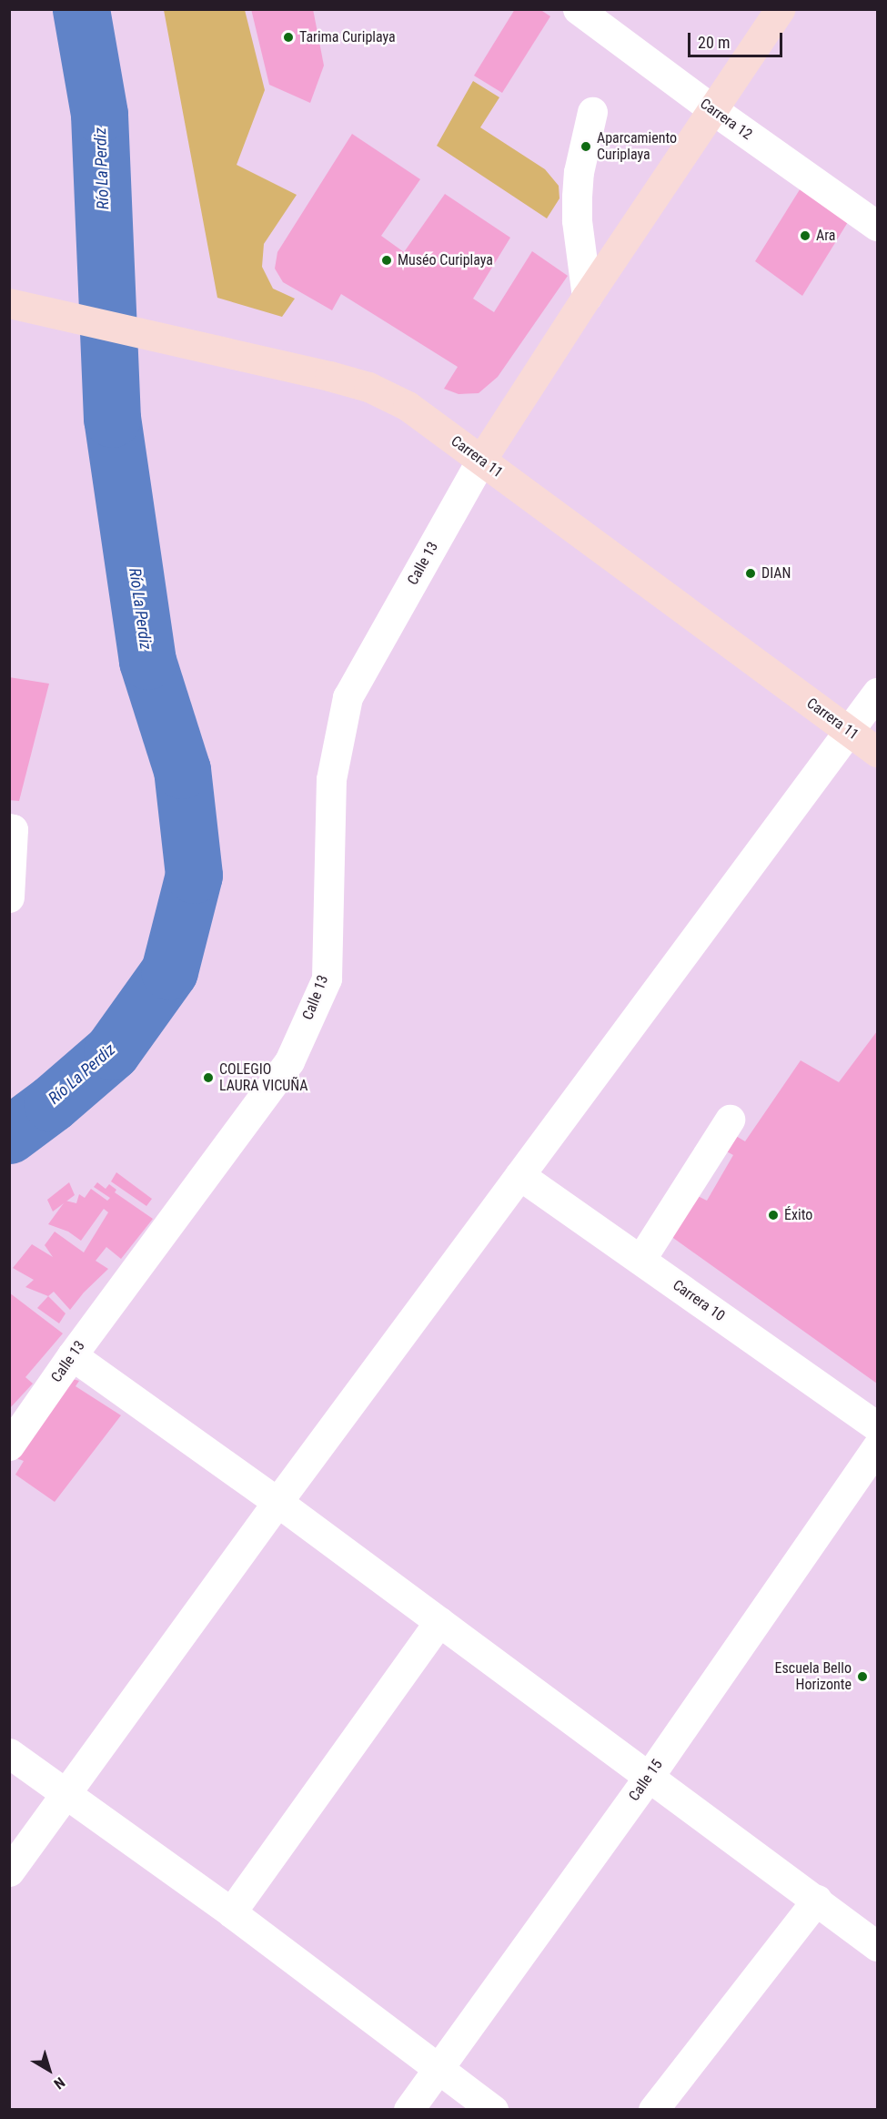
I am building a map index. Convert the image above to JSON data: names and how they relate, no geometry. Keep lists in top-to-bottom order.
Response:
{
  "streets": {
    "main road": ["Carrera 11"],
    "street": [
      "Carrera 12",
      "Calle 13",
      "Carrera 10",
      "Calle 15"
    ]
  },
  "crossings": [
    ["Carrera 11", "Calle 13"]
  ],
  "water": ["Río La Perdiz"],
  "places": [
    "Tarima Curiplaya",
    "Aparcamiento Curiplaya",
    "Ara",
    "Muséo Curiplaya",
    "DIAN",
    "COLEGIO LAURA VICUÑA",
    "Éxito",
    "Escuela Bello Horizonte"
  ],
  "scale_bar": "20 m",
  "north": "bottom right"
}
